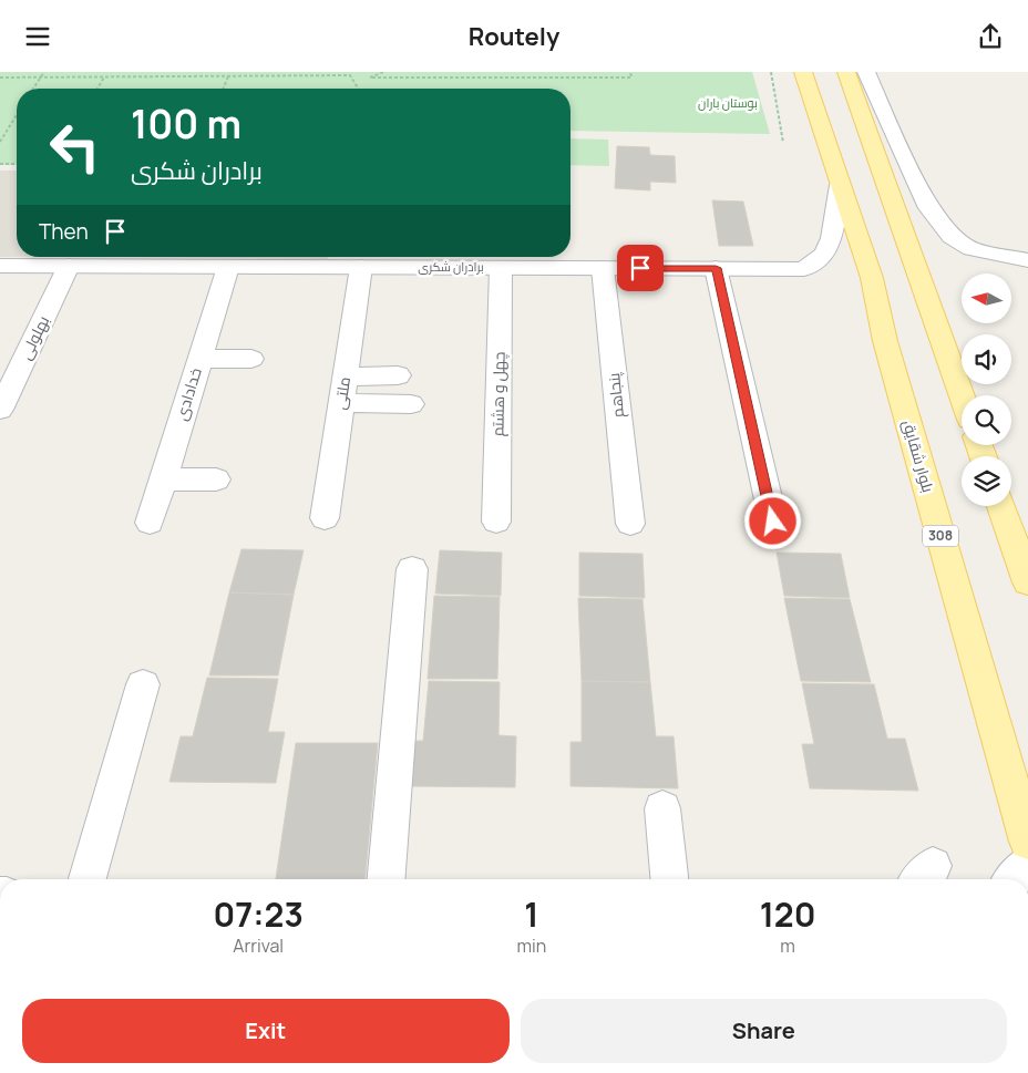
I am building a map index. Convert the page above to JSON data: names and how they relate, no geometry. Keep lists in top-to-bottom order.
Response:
{
  "streets": {
    "main road": ["بلوار شقایق", "308"],
    "street": [
      "برادران شکری",
      "بهلولی",
      "ملتی",
      "خدادادی",
      "چهل و هشتم",
      "پنجاهم"
    ]
  },
  "crossings": [
    ["برادران شکری", "بهلولی"],
    ["برادران شکری", "ملتی"],
    ["برادران شکری", "خدادادی"],
    ["برادران شکری", "چهل و هشتم"],
    ["برادران شکری", "پنجاهم"],
    ["برادران شکری", "بلوار شقایق"]
  ],
  "parks": ["بوستان باران"],
  "north": "left",
  "page": {
    "header": "Routely",
    "turn": ["100 m", "برادران شکری"],
    "then": "Then",
    "eta": [
      "07:23",
      "Arrival",
      "1",
      "min",
      "120",
      "m"
    ],
    "buttons": ["Exit", "Share"]
  }
}
